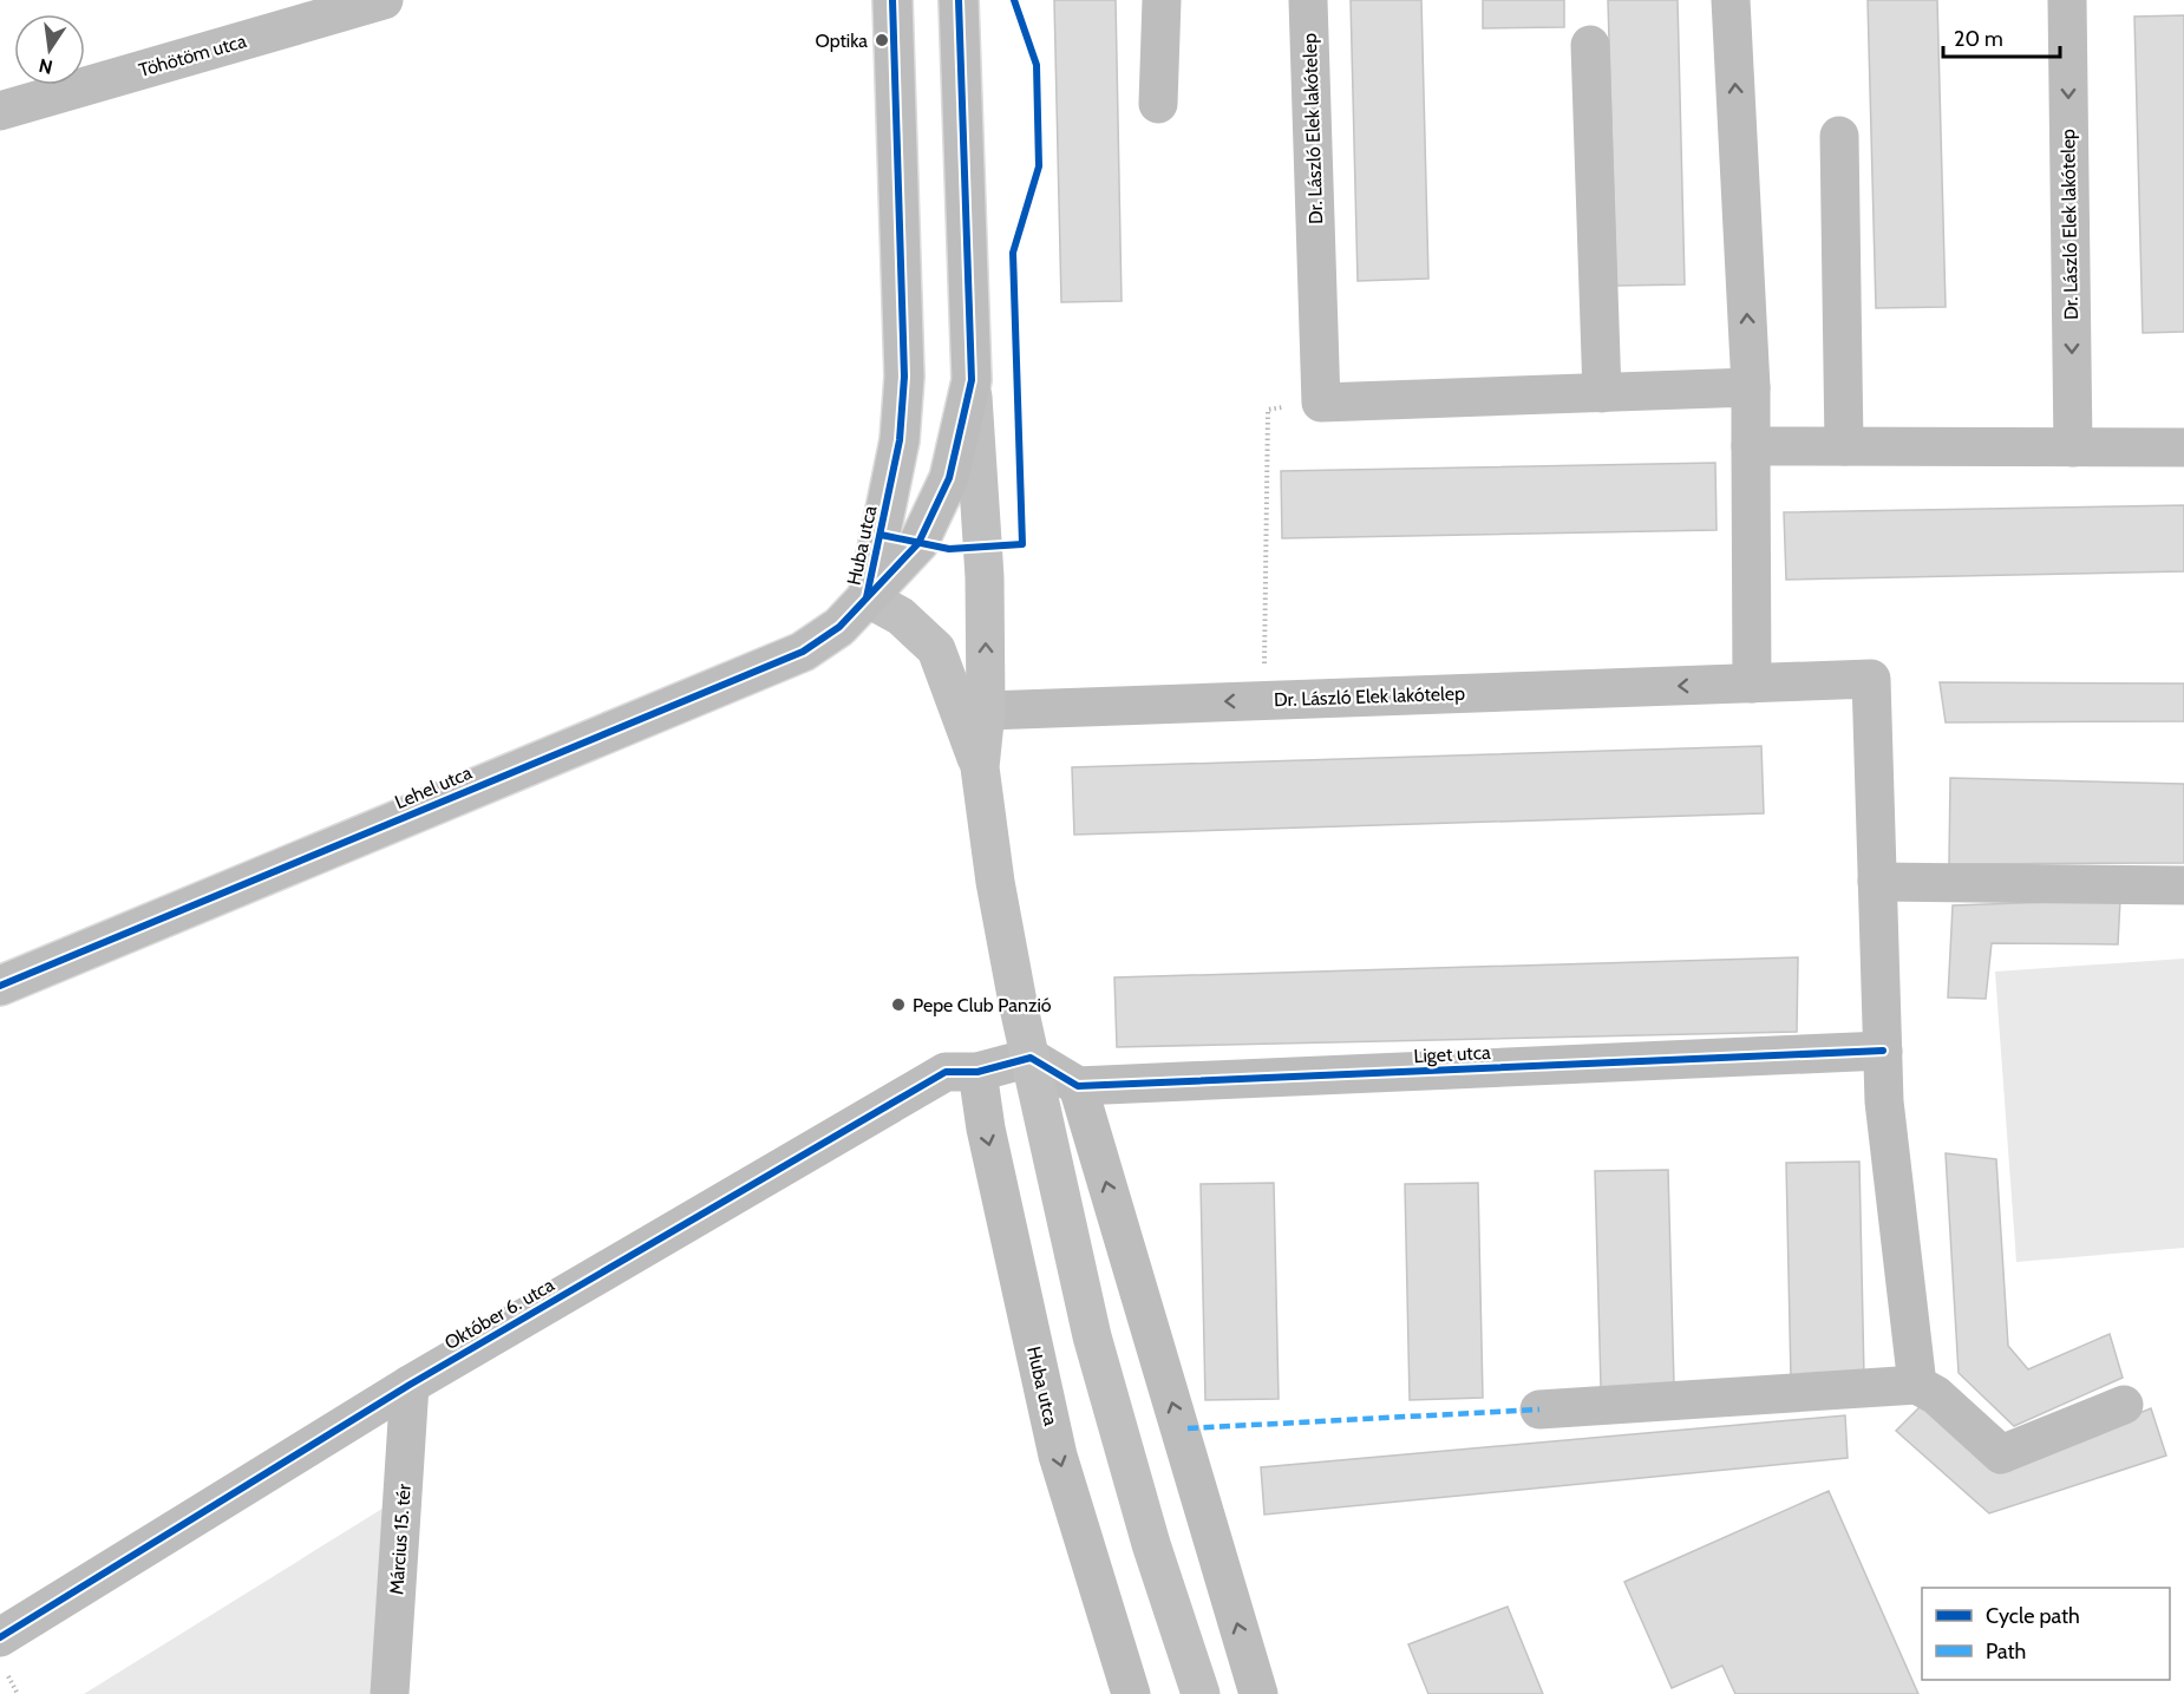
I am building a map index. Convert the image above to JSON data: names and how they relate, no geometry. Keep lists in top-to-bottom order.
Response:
{
  "streets": {
    "main road": ["Huba utca"],
    "street": [
      "Töhötöm utca",
      "Dr. László Elek lakótelep",
      "Lehel utca",
      "Liget utca",
      "Október 6. utca",
      "Március 15. tér"
    ]
  },
  "crossings": [
    ["Dr. László Elek lakótelep", "Huba utca"],
    ["Huba utca", "Lehel utca"],
    ["Huba utca", "Október 6. utca"],
    ["Október 6. utca", "Március 15. tér"]
  ],
  "places": ["Optika", "Pepe Club Panzió"],
  "legend": ["Cycle path", "Path"],
  "scale_bar": "20 m",
  "north": "bottom"
}
